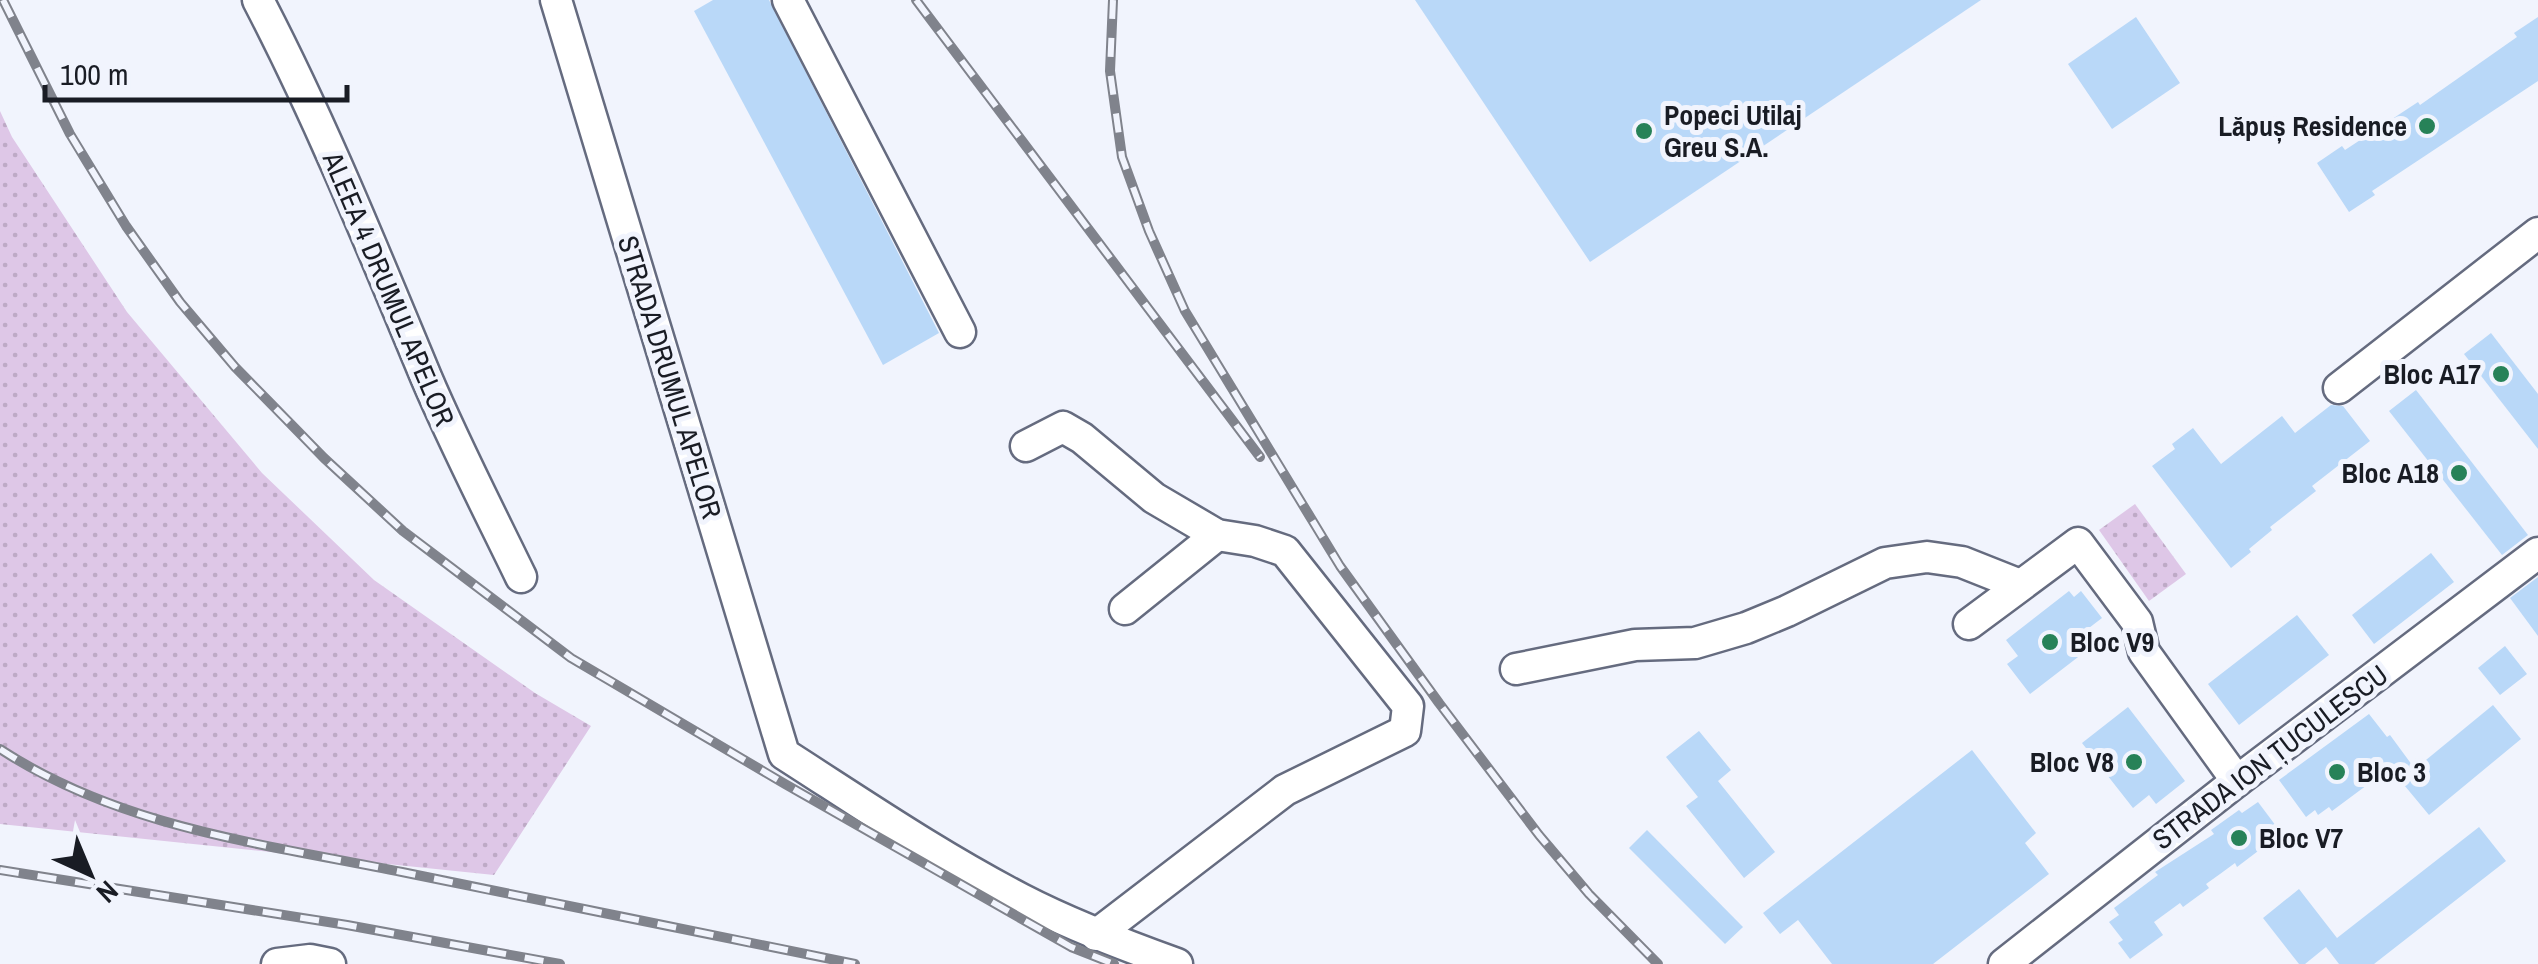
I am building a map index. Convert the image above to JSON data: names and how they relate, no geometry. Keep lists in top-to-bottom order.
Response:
{
  "streets": {
    "street": ["ALEEA 4 DRUMUL APELOR", "STRADA DRUMUL APELOR", "STRADA ION ȚUCULESCU"]
  },
  "places": [
    "Lăpuș Residence",
    "Popeci Utilaj Greu S.A.",
    "Bloc A17",
    "Bloc A18",
    "Bloc V9",
    "Bloc V8",
    "Bloc 3",
    "Bloc V7"
  ],
  "scale_bar": "100 m",
  "north": "bottom right"
}
